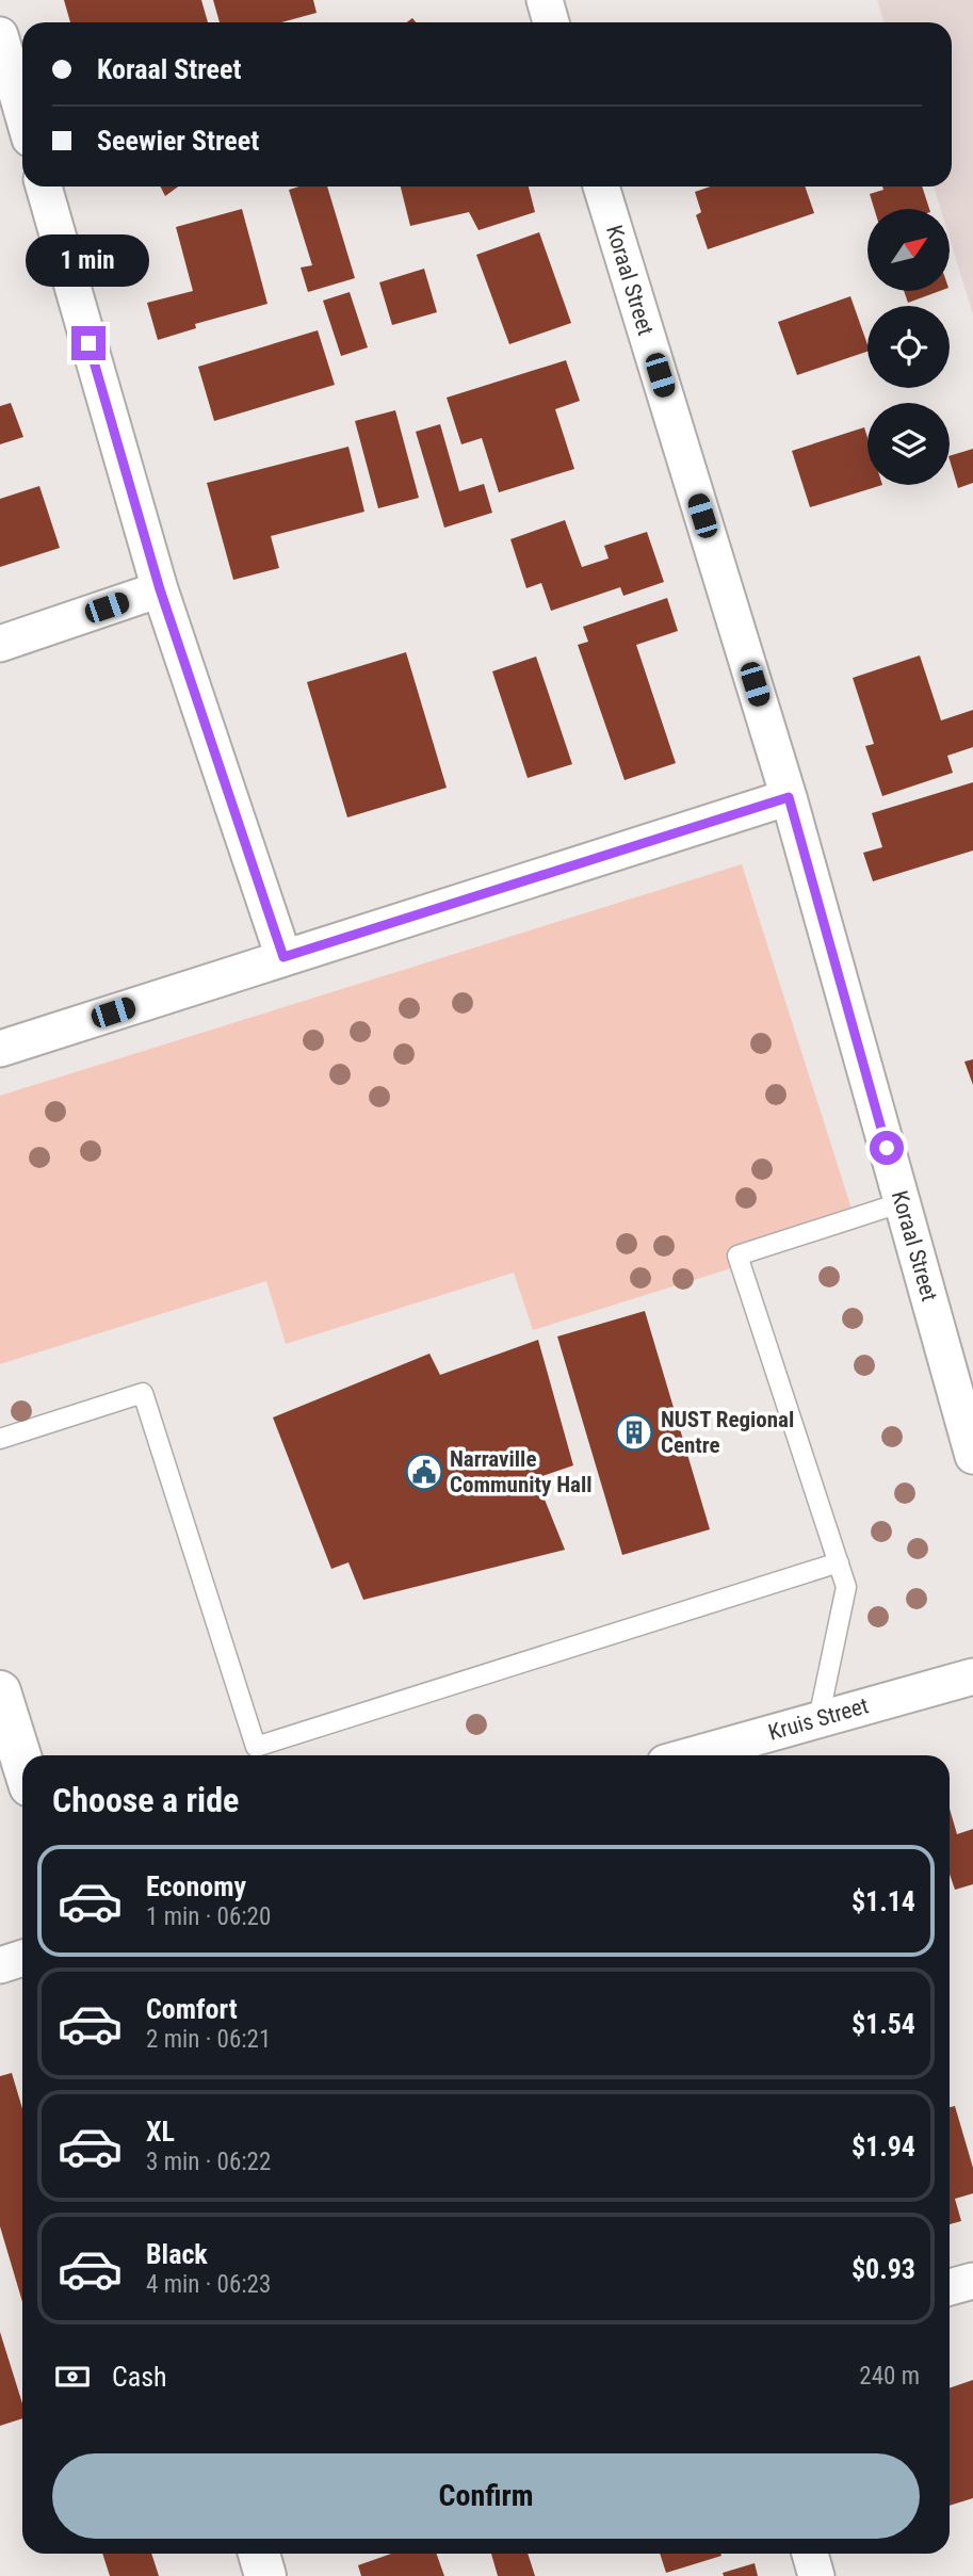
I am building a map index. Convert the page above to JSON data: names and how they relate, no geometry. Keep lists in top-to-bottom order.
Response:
{
  "streets": {
    "street": ["Koraal Street", "Kruis Street"]
  },
  "places": {
    "building": ["NUST Regional Centre"],
    "public building": ["Narraville Community Hall"]
  },
  "north": "top right",
  "page": {
    "banner": ["Koraal Street", "Seewier Street"],
    "bubble": "1 min",
    "heading": "Choose a ride",
    "list": [
      {
        "name": "Economy",
        "note": "1 min · 06:20",
        "value": "$1.14"
      },
      {
        "name": "Comfort",
        "note": "2 min · 06:21",
        "value": "$1.54"
      },
      {
        "name": "XL",
        "note": "3 min · 06:22",
        "value": "$1.94"
      },
      {
        "name": "Black",
        "note": "4 min · 06:23",
        "value": "$0.93"
      }
    ],
    "pay": ["Cash", "240 m"],
    "buttons": "Confirm"
  }
}
